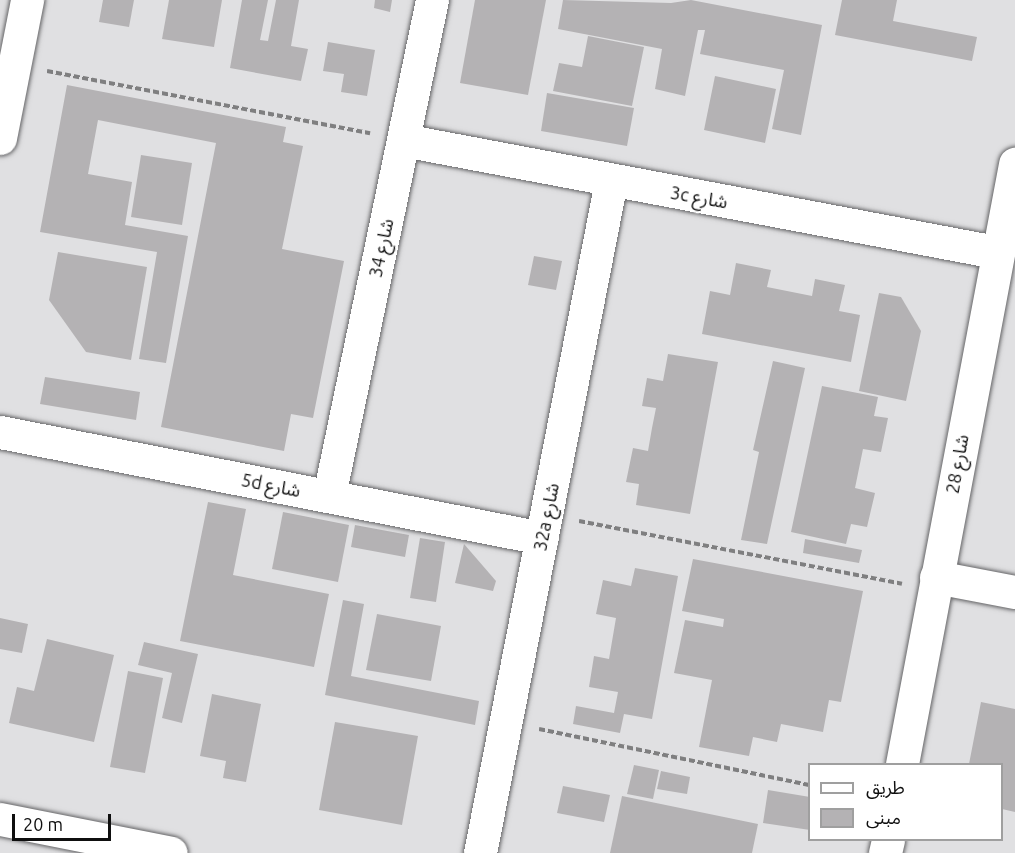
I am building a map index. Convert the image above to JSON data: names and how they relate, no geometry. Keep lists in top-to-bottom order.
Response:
{
  "streets": {
    "street": [
      "3c شارع",
      "شارع 34",
      "شارع 28",
      "5d شارع",
      "32a شارع"
    ]
  },
  "crossings": [
    ["3c شارع", "شارع 34"],
    ["3c شارع", "شارع 28"],
    ["3c شارع", "32a شارع"],
    ["شارع 34", "5d شارع"],
    ["5d شارع", "32a شارع"]
  ],
  "legend": ["طريق", "مبنى"],
  "scale_bar": "20 m"
}
